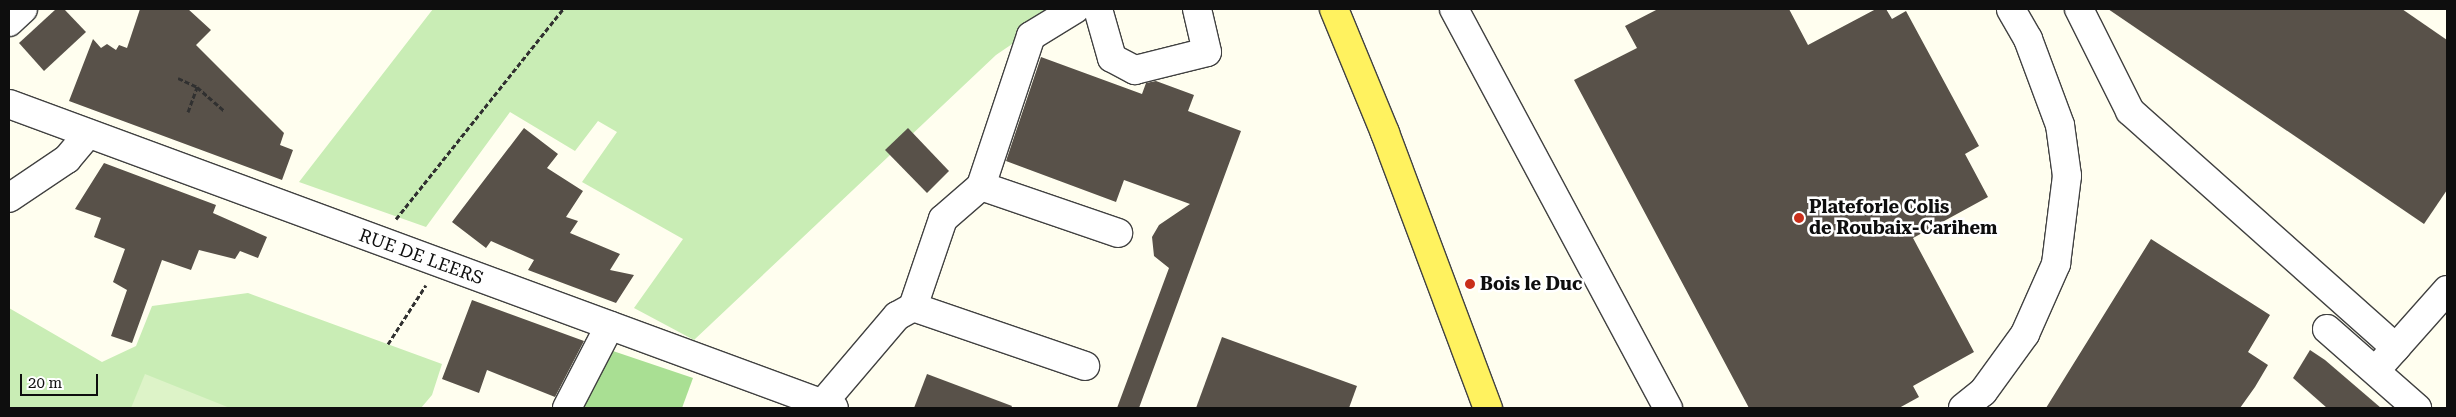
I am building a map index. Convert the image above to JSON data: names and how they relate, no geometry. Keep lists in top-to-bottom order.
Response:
{
  "streets": {
    "street": ["RUE DE LEERS"]
  },
  "places": ["Plateforle Colis de Roubaix-Carihem", "Bois le Duc"],
  "scale_bar": "20 m"
}
